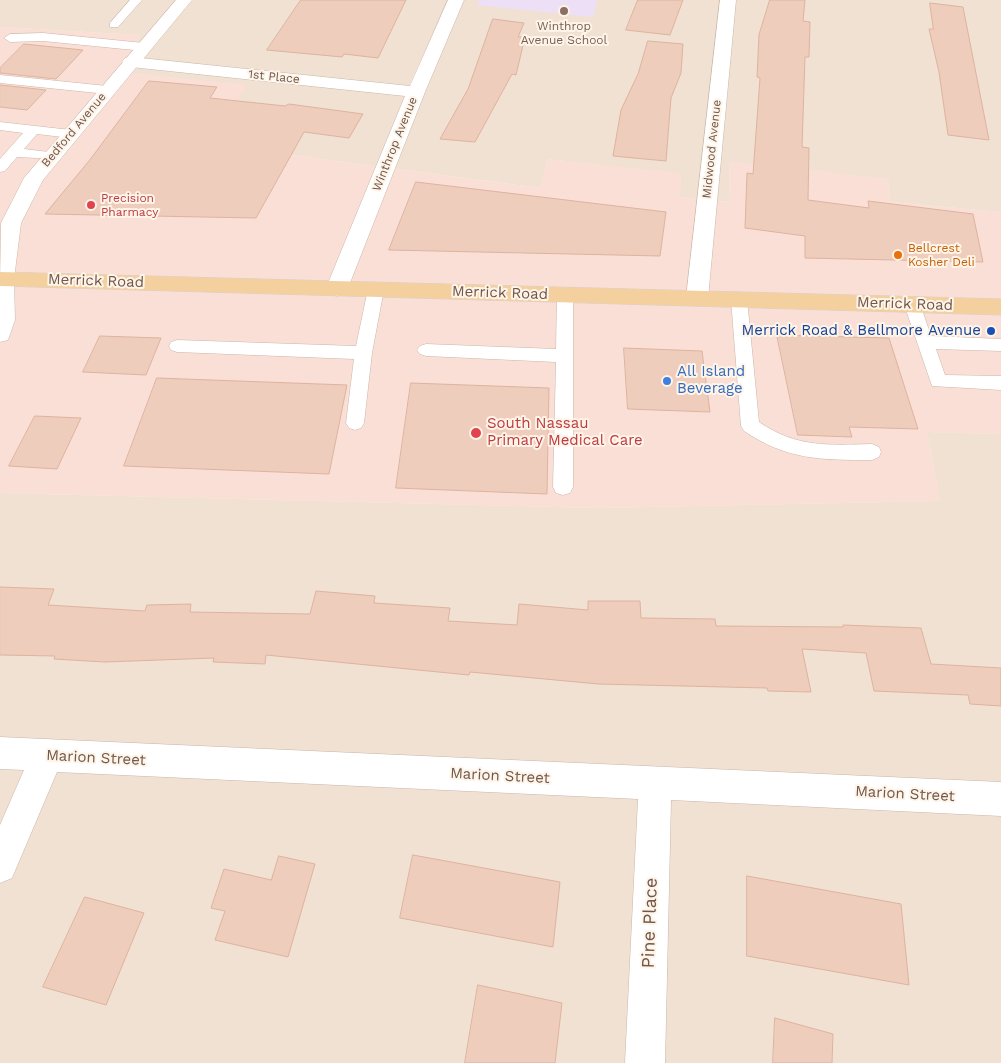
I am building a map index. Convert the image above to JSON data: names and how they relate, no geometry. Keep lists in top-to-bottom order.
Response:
{
  "streets": {
    "main road": ["Merrick Road"],
    "street": [
      "1st Place",
      "Bedford Avenue",
      "Winthrop Avenue",
      "Midwood Avenue",
      "Marion Street",
      "Pine Place"
    ]
  },
  "crossings": [
    ["1st Place", "Bedford Avenue"],
    ["1st Place", "Winthrop Avenue"],
    ["Bedford Avenue", "Merrick Road"],
    ["Winthrop Avenue", "Merrick Road"],
    ["Midwood Avenue", "Merrick Road"],
    ["Marion Street", "Pine Place"]
  ],
  "places": [
    "Winthrop Avenue School",
    "Precision Pharmacy",
    "Bellcrest Kosher Deli",
    "Merrick Road & Bellmore Avenue",
    "All Island Beverage",
    "South Nassau Primary Medical Care"
  ]
}
